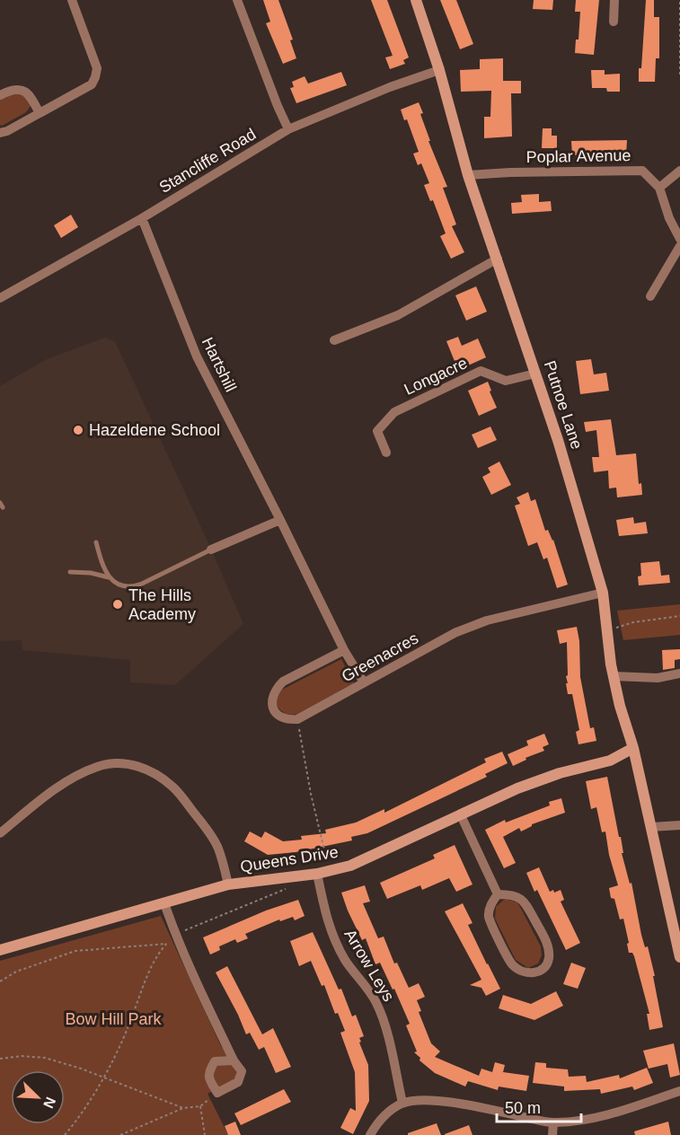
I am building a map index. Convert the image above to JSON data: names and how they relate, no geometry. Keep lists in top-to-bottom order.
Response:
{
  "streets": {
    "street": [
      "Poplar Avenue",
      "Stancliffe Road",
      "Hartshill",
      "Longacre",
      "Putnoe Lane",
      "Greenacres",
      "Queens Drive",
      "Arrow Leys"
    ]
  },
  "crossings": [
    ["Poplar Avenue", "Putnoe Lane"],
    ["Stancliffe Road", "Hartshill"],
    ["Stancliffe Road", "Putnoe Lane"],
    ["Hartshill", "Greenacres"],
    ["Longacre", "Putnoe Lane"],
    ["Putnoe Lane", "Greenacres"],
    ["Putnoe Lane", "Queens Drive"],
    ["Queens Drive", "Arrow Leys"]
  ],
  "parks": ["Bow Hill Park"],
  "places": ["Hazeldene School", "The Hills Academy"],
  "scale_bar": "50 m",
  "north": "bottom right"
}
